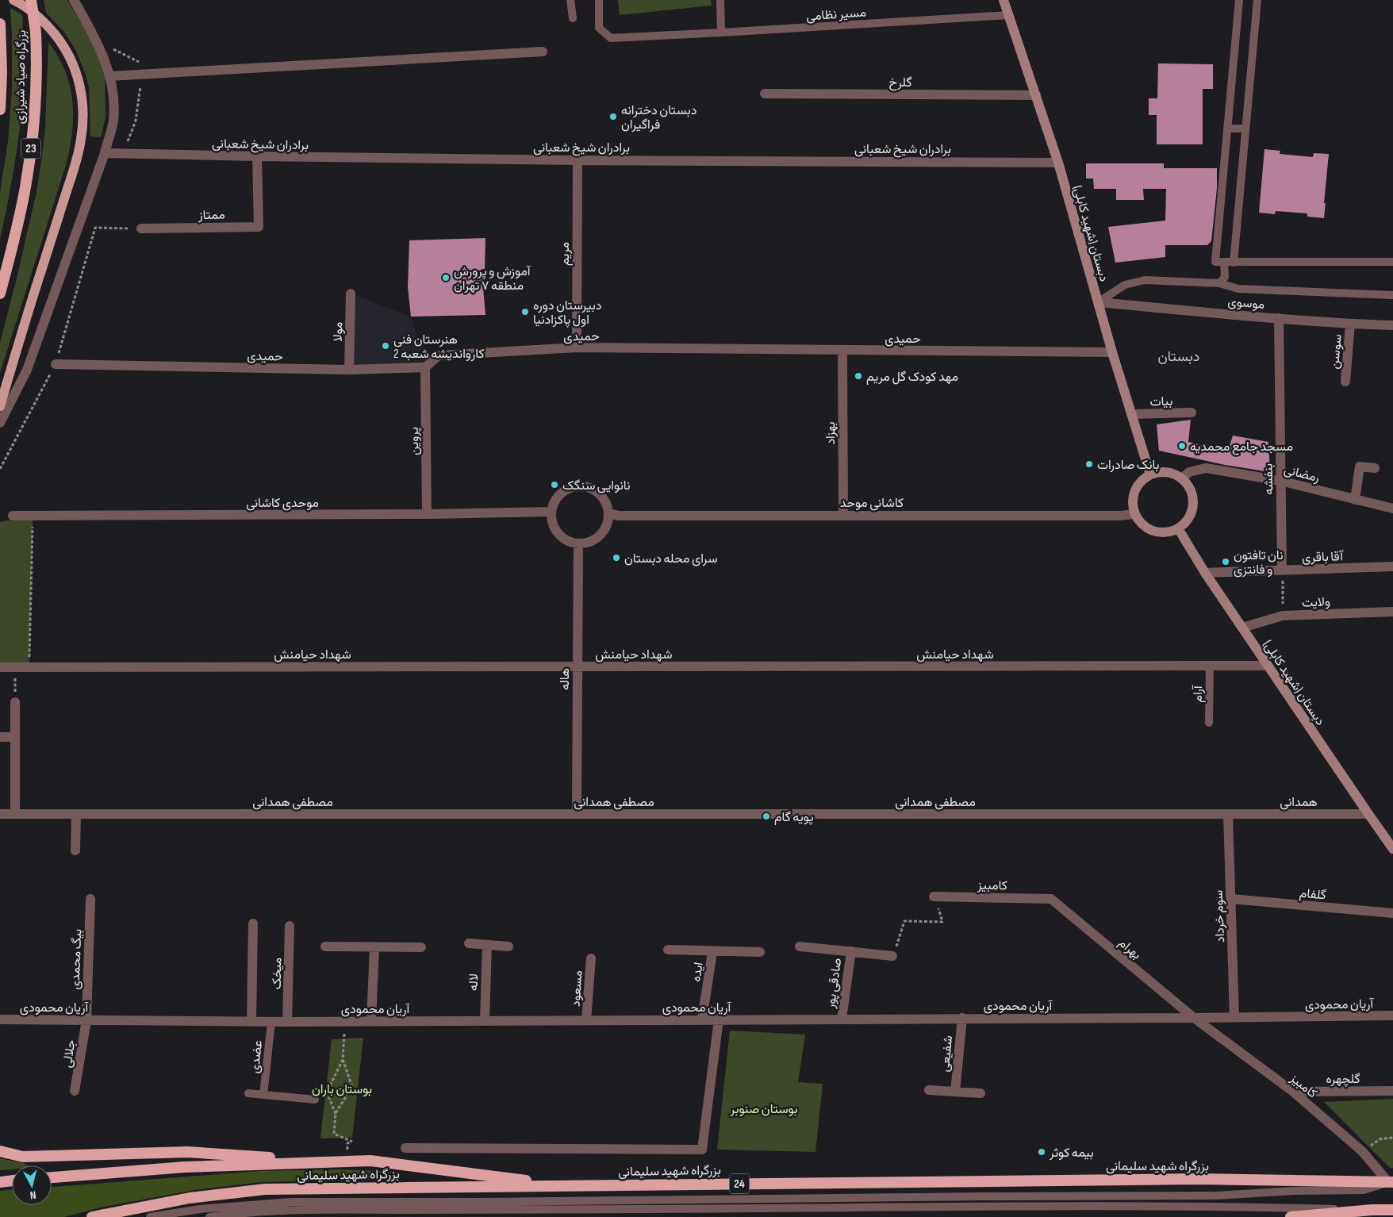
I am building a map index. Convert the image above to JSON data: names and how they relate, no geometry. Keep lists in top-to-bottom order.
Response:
{
  "streets": {
    "highway": [
      "بزرگراه صیاد شیرازی",
      "23",
      "بزرگراه شهید سلیمانی",
      "24"
    ],
    "main road": ["دبستان (شهید کابلی)"],
    "street": [
      "گلرخ",
      "برادران شیخ شعبانی",
      "ممتاز",
      "مریم",
      "موسوی",
      "مولا",
      "حمیدی",
      "سوسن",
      "بیات",
      "بهزاد",
      "پروین",
      "رمضانی",
      "بنفشه",
      "موحدی کاشانی",
      "کاشانی موحد",
      "آقا باقری",
      "ولایت",
      "شهداد حیامنش",
      "هاله",
      "مصطفی همدانی",
      "همدانی",
      "کامبیز",
      "گلفام",
      "سوم خرداد",
      "بهرام",
      "بیگ محمدی",
      "ایده",
      "میخک",
      "لاله",
      "صادقی پور",
      "مسعود",
      "آریان محمودی",
      "جلالی",
      "شفیعی",
      "گلچهره"
    ],
    "lane": ["مسیر نظامی", "آرام", "عضدی"]
  },
  "crossings": [
    ["مسیر نظامی", "دبستان (شهید کابلی)"],
    ["گلرخ", "دبستان (شهید کابلی)"],
    ["برادران شیخ شعبانی", "ممتاز"],
    ["برادران شیخ شعبانی", "دبستان (شهید کابلی)"],
    ["برادران شیخ شعبانی", "مریم"],
    ["دبستان (شهید کابلی)", "موسوی"],
    ["دبستان (شهید کابلی)", "حمیدی"],
    ["دبستان (شهید کابلی)", "بیات"],
    ["دبستان (شهید کابلی)", "رمضانی"],
    ["دبستان (شهید کابلی)", "کاشانی موحد"],
    ["دبستان (شهید کابلی)", "آقا باقری"],
    ["دبستان (شهید کابلی)", "ولایت"],
    ["دبستان (شهید کابلی)", "شهداد حیامنش"],
    ["دبستان (شهید کابلی)", "همدانی"],
    ["مریم", "حمیدی"],
    ["موسوی", "سوسن"],
    ["موسوی", "بنفشه"],
    ["مولا", "حمیدی"],
    ["حمیدی", "بهزاد"],
    ["حمیدی", "پروین"],
    ["بهزاد", "کاشانی موحد"],
    ["پروین", "موحدی کاشانی"],
    ["رمضانی", "بنفشه"],
    ["رمضانی", "کاشانی موحد"],
    ["بنفشه", "آقا باقری"],
    ["موحدی کاشانی", "کاشانی موحد"],
    ["موحدی کاشانی", "هاله"],
    ["کاشانی موحد", "هاله"],
    ["شهداد حیامنش", "هاله"],
    ["شهداد حیامنش", "آرام"],
    ["هاله", "مصطفی همدانی"],
    ["مصطفی همدانی", "همدانی"],
    ["مصطفی همدانی", "سوم خرداد"],
    ["همدانی", "سوم خرداد"],
    ["کامبیز", "بهرام"],
    ["کامبیز", "آریان محمودی"],
    ["کامبیز", "گلچهره"],
    ["کامبیز", "بزرگراه شهید سلیمانی"],
    ["گلفام", "سوم خرداد"],
    ["سوم خرداد", "آریان محمودی"],
    ["بهرام", "آریان محمودی"],
    ["بیگ محمدی", "آریان محمودی"],
    ["بیگ محمدی", "جلالی"],
    ["ایده", "آریان محمودی"],
    ["میخک", "آریان محمودی"],
    ["لاله", "آریان محمودی"],
    ["صادقی پور", "آریان محمودی"],
    ["مسعود", "آریان محمودی"],
    ["آریان محمودی", "جلالی"],
    ["آریان محمودی", "شفیعی"],
    ["آریان محمودی", "عضدی"]
  ],
  "districts": ["دبستان"],
  "parks": ["بوستان باران", "بوستان صنوبر"],
  "places": [
    "دبستان دخترانه فراگیران",
    "آموزش و پرورش منطقه ۷ تهران",
    "دبیرستان دوره اول پاکزادنیا",
    "هنرستان فنی کارواندیشه شعبه 2",
    "مهد کودک گل مریم",
    "مسجد جامع محمدیه",
    "بانک صادرات",
    "نانوایی سنگک",
    "سرای محله دبستان",
    "نان تافتون و فانتزی",
    "پویه گام",
    "بیمه کوثر"
  ],
  "north": "bottom"
}
